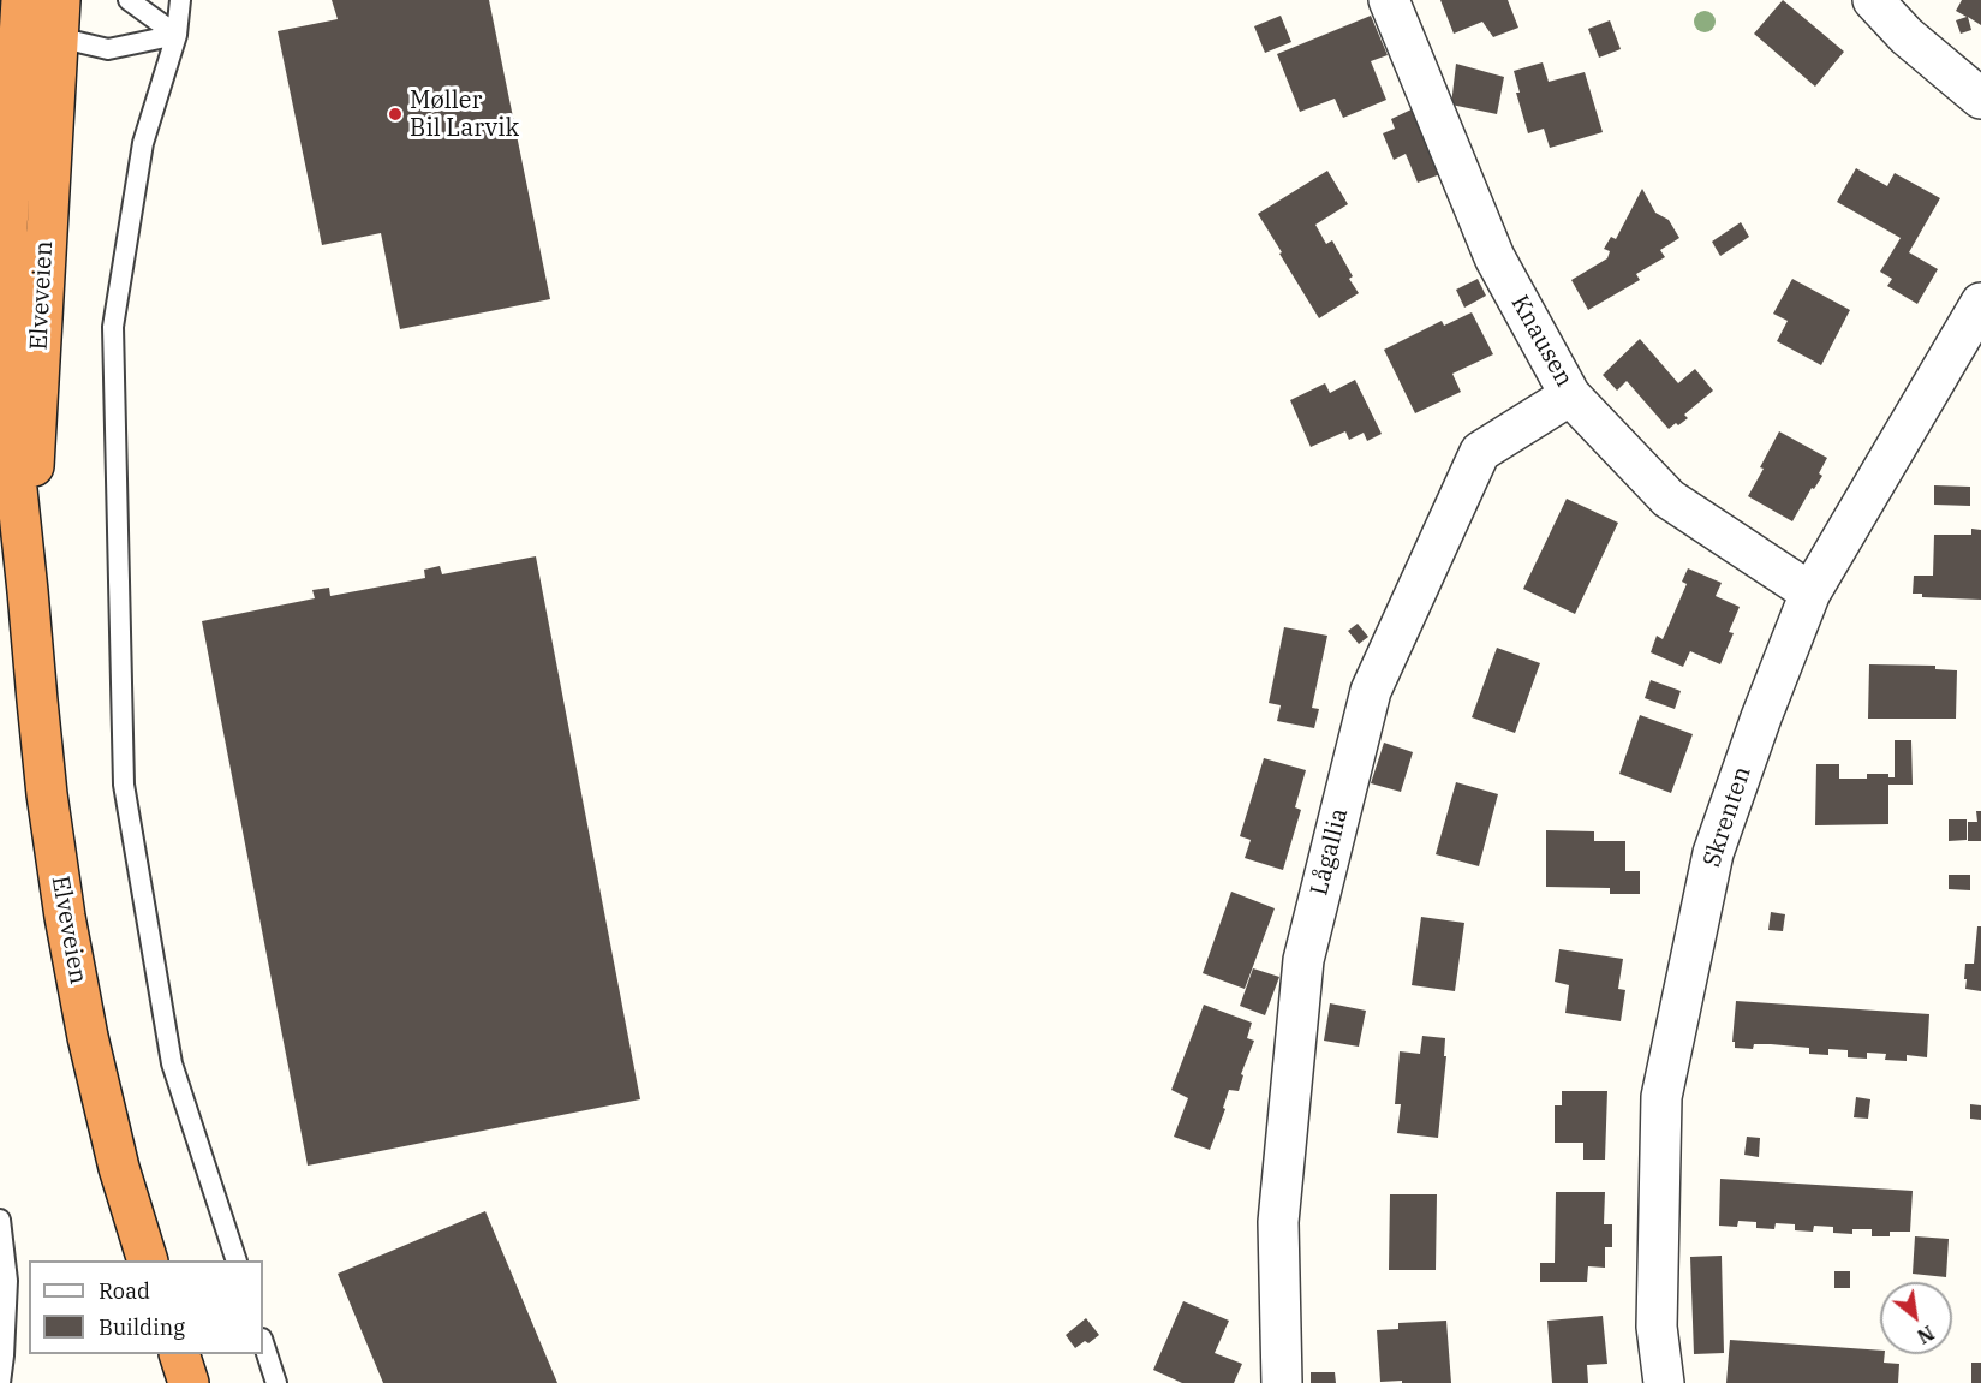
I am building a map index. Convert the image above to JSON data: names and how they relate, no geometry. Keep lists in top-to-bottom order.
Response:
{
  "streets": {
    "highway": ["Elveveien"],
    "street": ["Knausen", "Skrenten", "Lågallia"]
  },
  "crossings": [
    ["Knausen", "Skrenten"],
    ["Knausen", "Lågallia"]
  ],
  "places": ["Møller Bil Larvik"],
  "legend": ["Road", "Building"],
  "north": "bottom right"
}
